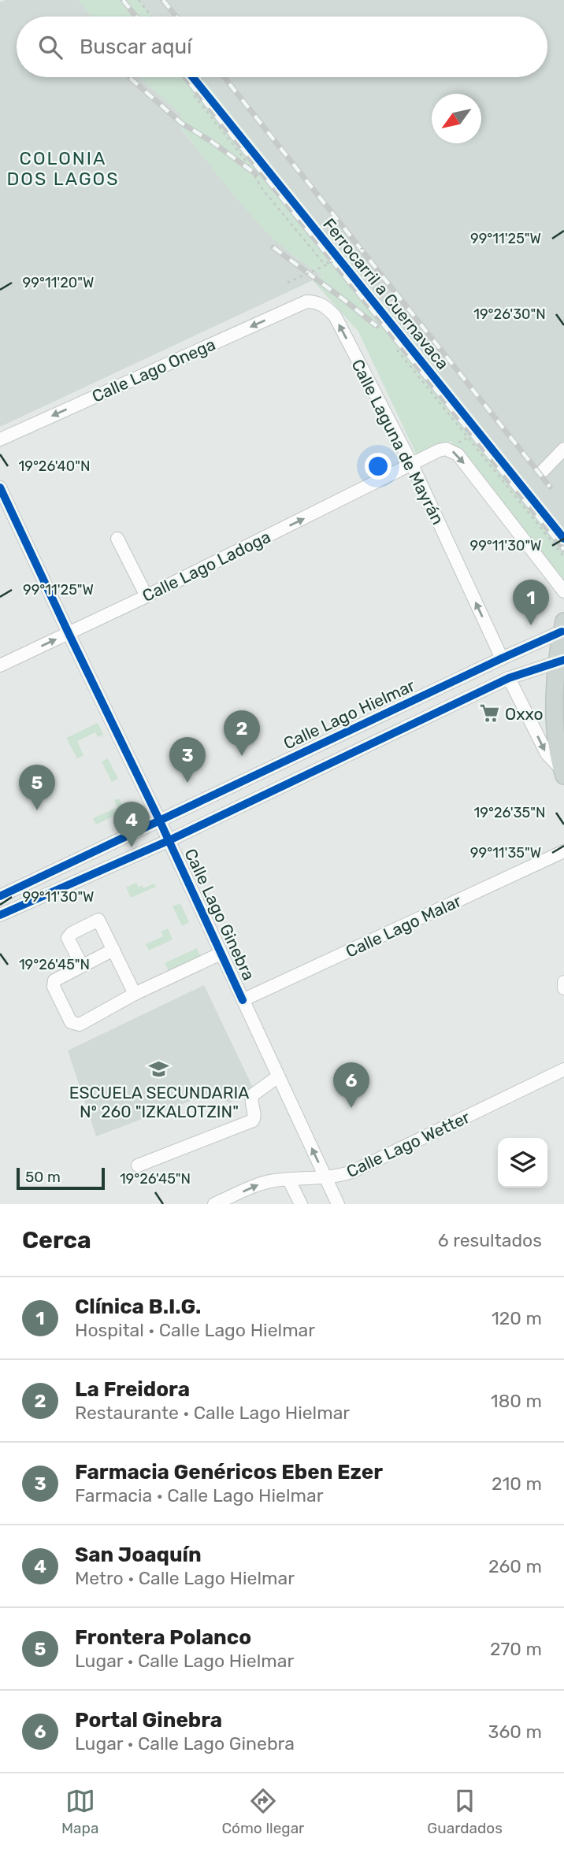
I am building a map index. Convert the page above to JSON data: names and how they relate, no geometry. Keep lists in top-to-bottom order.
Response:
{
  "streets": {
    "street": [
      "Calle Lago Onega",
      "Calle Laguna de Mayrán",
      "Calle Lago Ladoga",
      "Calle Lago Hielmar",
      "Calle Lago Ginebra",
      "Calle Lago Malar",
      "Calle Lago Wetter"
    ],
    "cycle path": ["Ferrocarril a Cuernavaca"]
  },
  "crossings": [
    ["Calle Lago Onega", "Calle Laguna de Mayrán"],
    ["Calle Laguna de Mayrán", "Calle Lago Ladoga"],
    ["Calle Laguna de Mayrán", "Calle Lago Hielmar"],
    ["Calle Lago Ladoga", "Calle Lago Ginebra"],
    ["Calle Lago Hielmar", "Calle Lago Ginebra"],
    ["Calle Lago Ginebra", "Calle Lago Malar"],
    ["Calle Lago Ginebra", "Calle Lago Wetter"]
  ],
  "one_way": ["Calle Lago Onega", "Calle Laguna de Mayrán", "Calle Lago Ladoga"],
  "districts": ["COLONIA DOS LAGOS"],
  "places": {
    "supermarket": ["Oxxo"],
    "school or university": ["ESCUELA SECUNDARIA Nº 260 \"IZKALOTZIN\""]
  },
  "scale_bar": "50 m",
  "north": "bottom left",
  "page": {
    "search": "Buscar aquí",
    "pins": [
      "1",
      "2",
      "3",
      "5",
      "4",
      "6"
    ],
    "scale": "50 m",
    "heading": ["Cerca", "6 resultados"],
    "list": [
      {
        "mark": "1",
        "name": "Clínica B.I.G.",
        "note": "Hospital · Calle Lago Hielmar",
        "value": "120 m"
      },
      {
        "mark": "2",
        "name": "La Freidora",
        "note": "Restaurante · Calle Lago Hielmar",
        "value": "180 m"
      },
      {
        "mark": "3",
        "name": "Farmacia Genéricos Eben Ezer",
        "note": "Farmacia · Calle Lago Hielmar",
        "value": "210 m"
      },
      {
        "mark": "4",
        "name": "San Joaquín",
        "note": "Metro · Calle Lago Hielmar",
        "value": "260 m"
      },
      {
        "mark": "5",
        "name": "Frontera Polanco",
        "note": "Lugar · Calle Lago Hielmar",
        "value": "270 m"
      },
      {
        "mark": "6",
        "name": "Portal Ginebra",
        "note": "Lugar · Calle Lago Ginebra",
        "value": "360 m"
      }
    ],
    "nav": ["Mapa", "Cómo llegar", "Guardados"]
  },
  "coordinates": [
    "99°11'25\"W",
    "99°11'20\"W",
    "19°26'30\"N",
    "19°26'40\"N",
    "99°11'30\"W",
    "19°26'35\"N",
    "99°11'35\"W",
    "19°26'45\"N"
  ]
}
